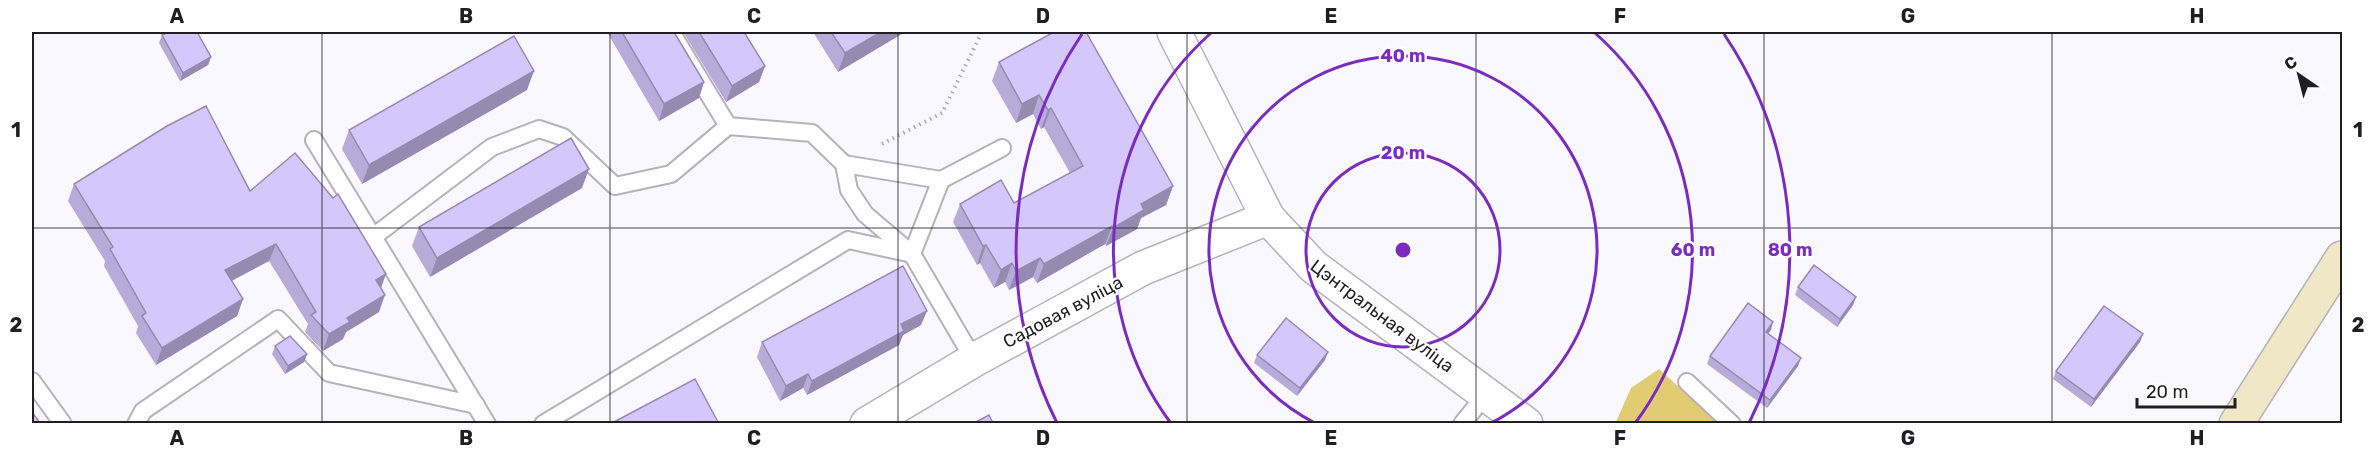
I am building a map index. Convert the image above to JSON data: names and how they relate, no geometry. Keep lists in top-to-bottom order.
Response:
{
  "streets": {
    "street": ["Садовая вуліца", "Цэнтральная вуліца"]
  },
  "crossings": [
    ["Садовая вуліца", "Цэнтральная вуліца"]
  ],
  "scale_bar": "20 m",
  "north": "top left",
  "grid": {
    "columns": [
      "A",
      "B",
      "C",
      "D",
      "E",
      "F",
      "G",
      "H"
    ],
    "rows": ["1", "2"]
  },
  "rings": [
    "40 m",
    "20 m",
    "60 m",
    "80 m"
  ]
}
